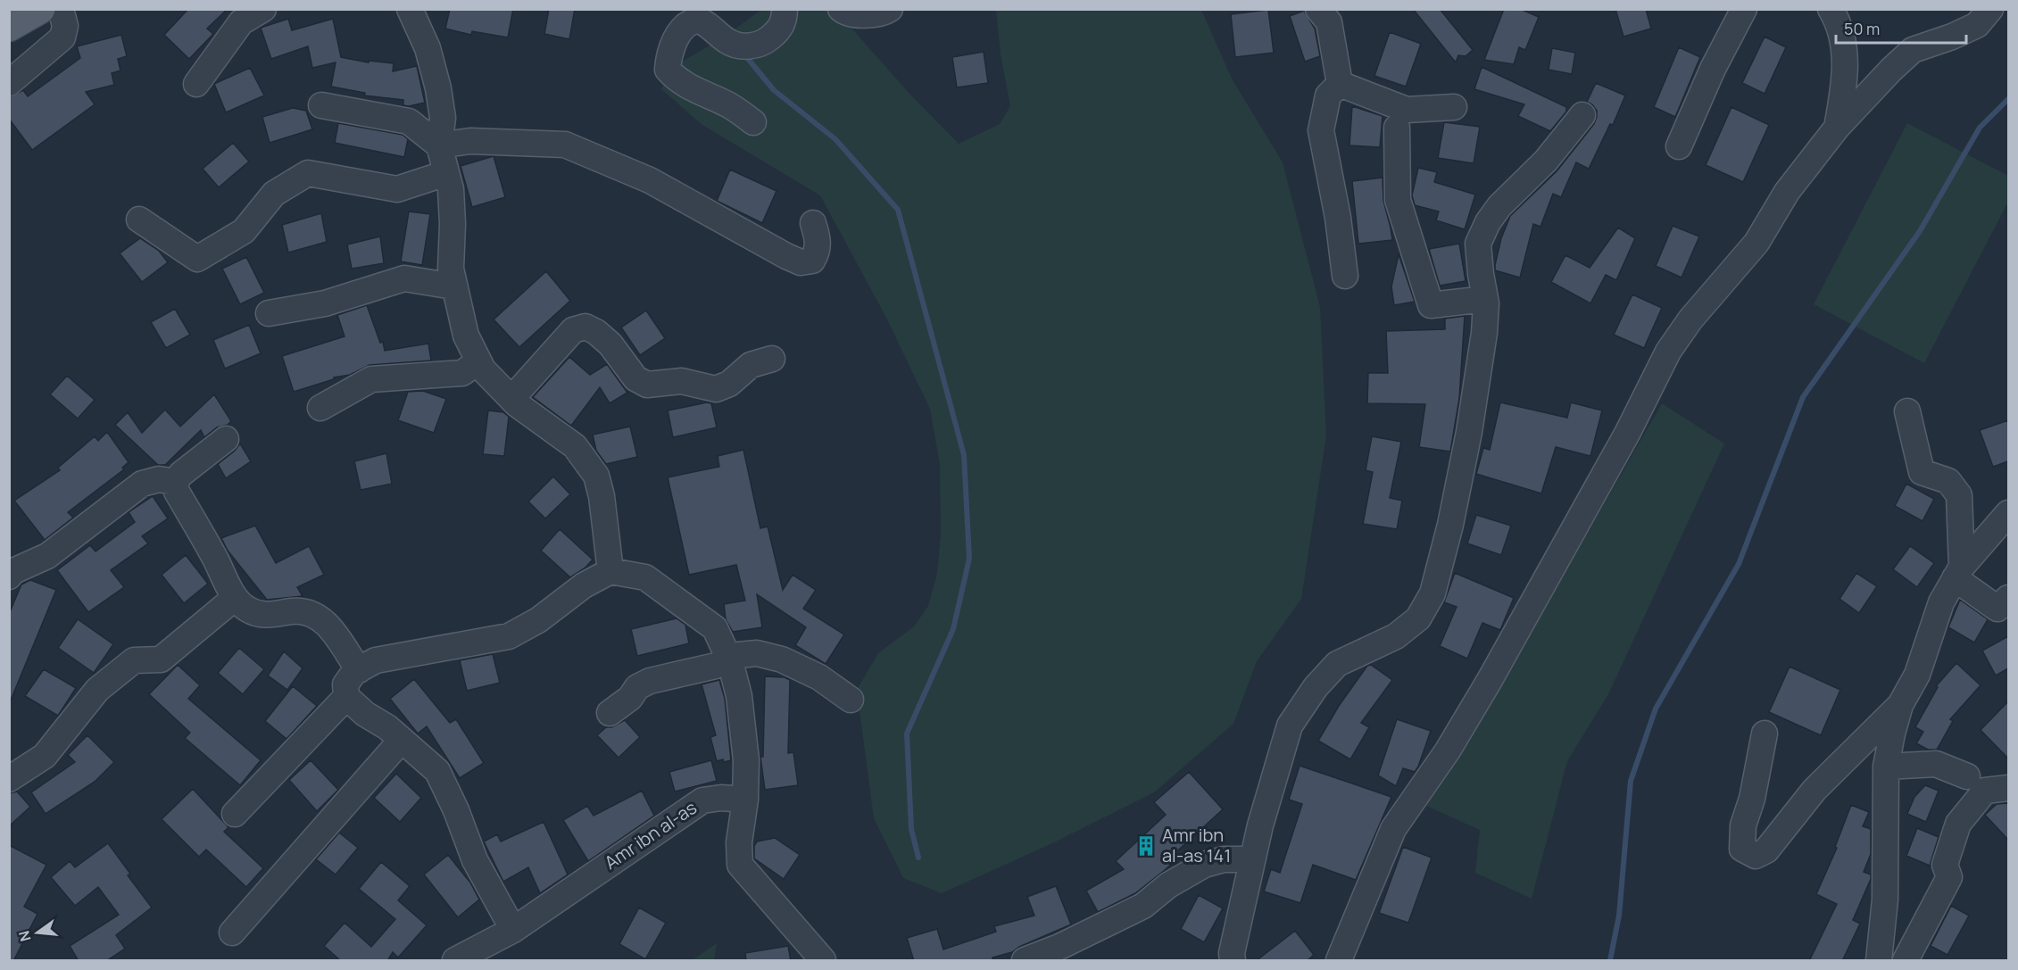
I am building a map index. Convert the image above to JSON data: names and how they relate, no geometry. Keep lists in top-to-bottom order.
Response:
{
  "streets": {
    "street": ["Amr ibn al-as"]
  },
  "places": {
    "building": ["Amr ibn al-as 141"]
  },
  "scale_bar": "50 m",
  "north": "left"
}
